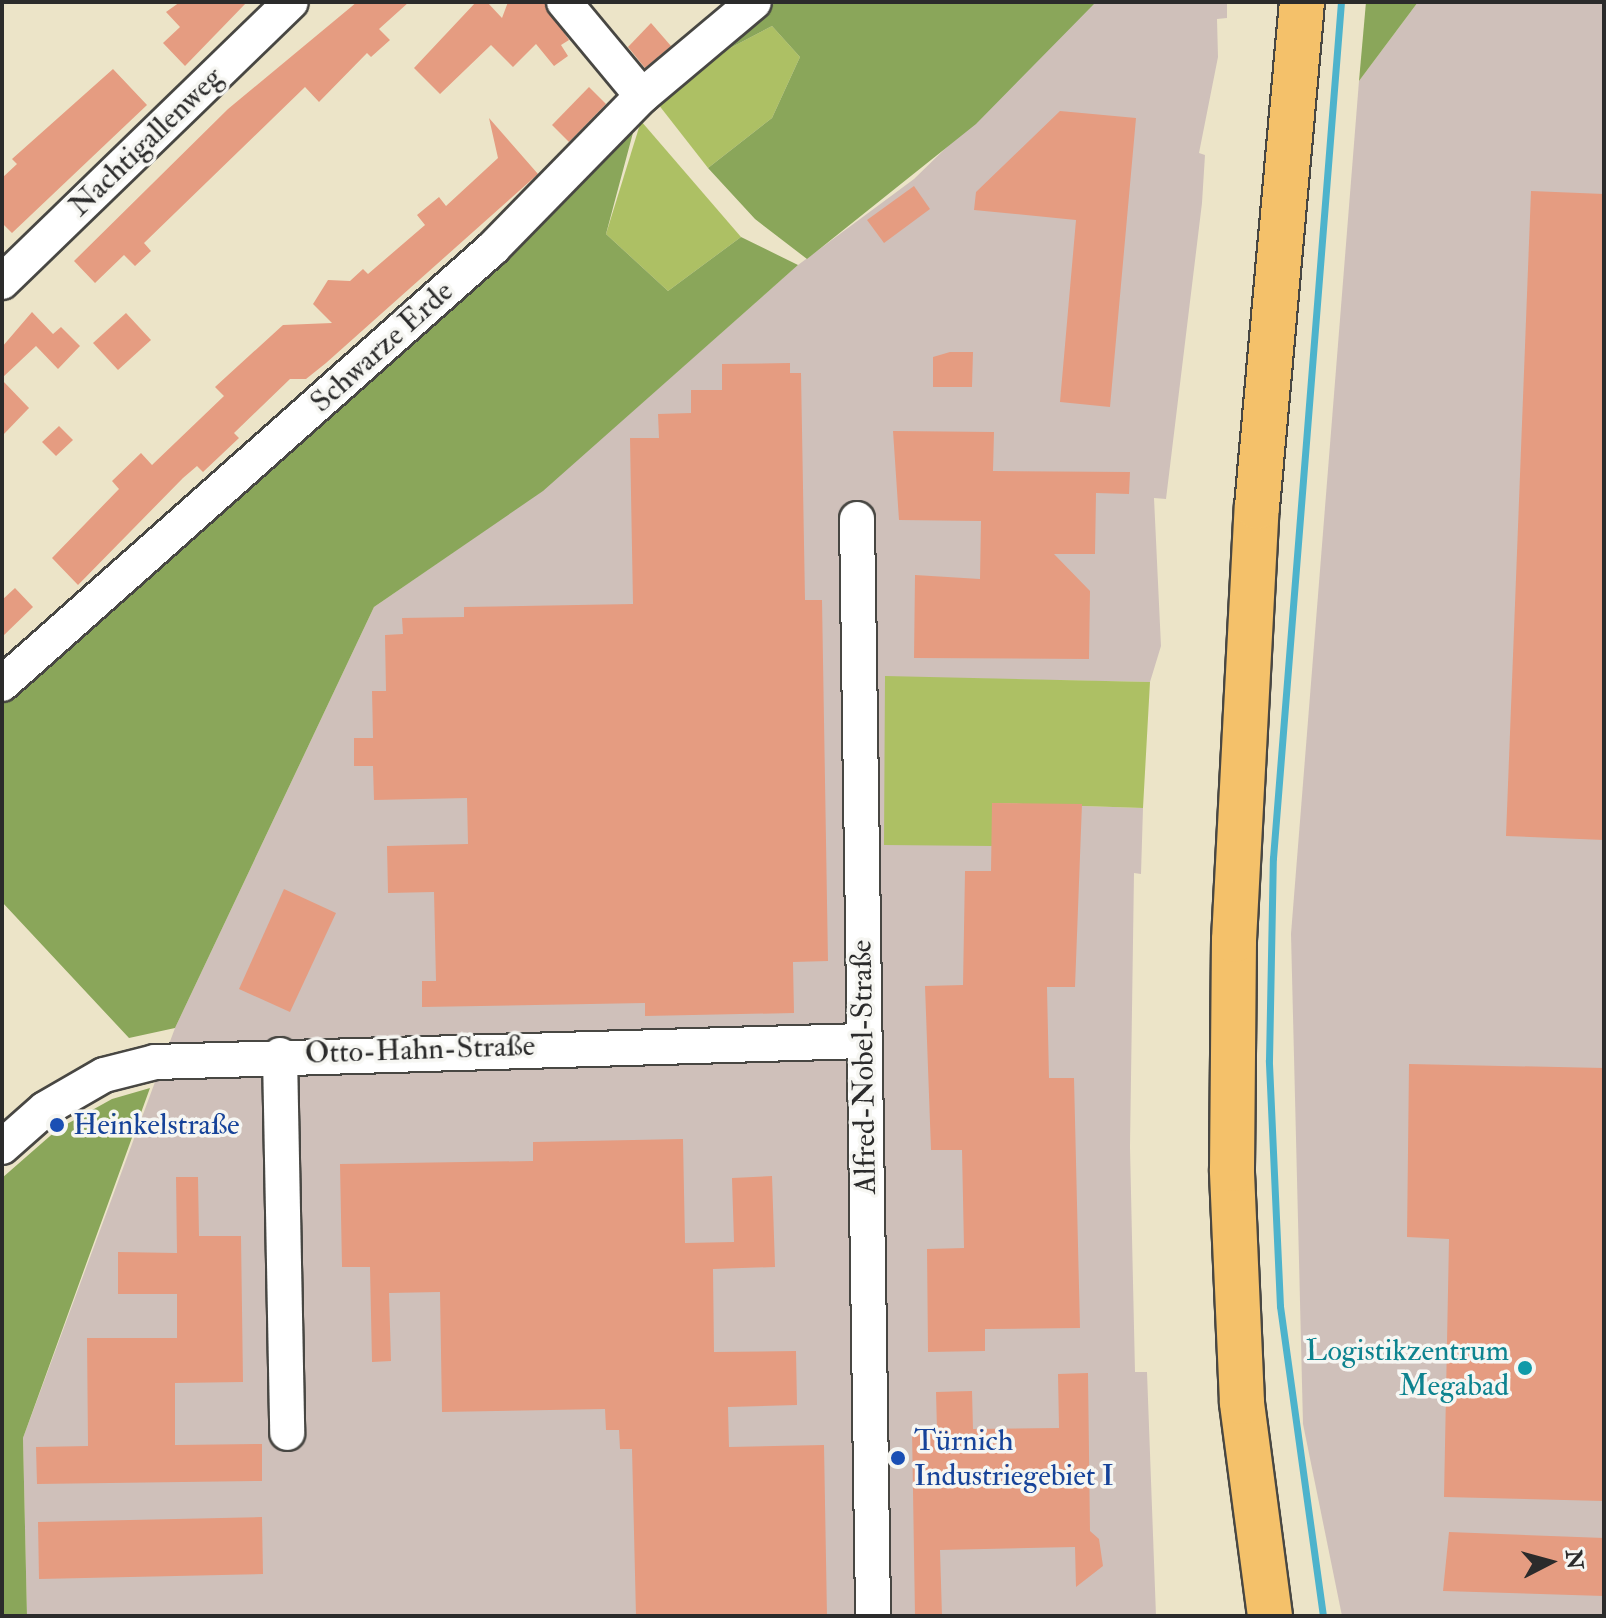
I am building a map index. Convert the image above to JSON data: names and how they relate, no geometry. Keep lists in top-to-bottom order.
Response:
{
  "streets": {
    "street": [
      "Nachtigallenweg",
      "Schwarze Erde",
      "Otto-Hahn-Straße",
      "Alfred-Nobel-Straße"
    ]
  },
  "crossings": [
    ["Otto-Hahn-Straße", "Alfred-Nobel-Straße"]
  ],
  "places": ["Heinkelstraße", "Logistikzentrum Megabad", "Türnich Industriegebiet I"],
  "north": "right"
}
